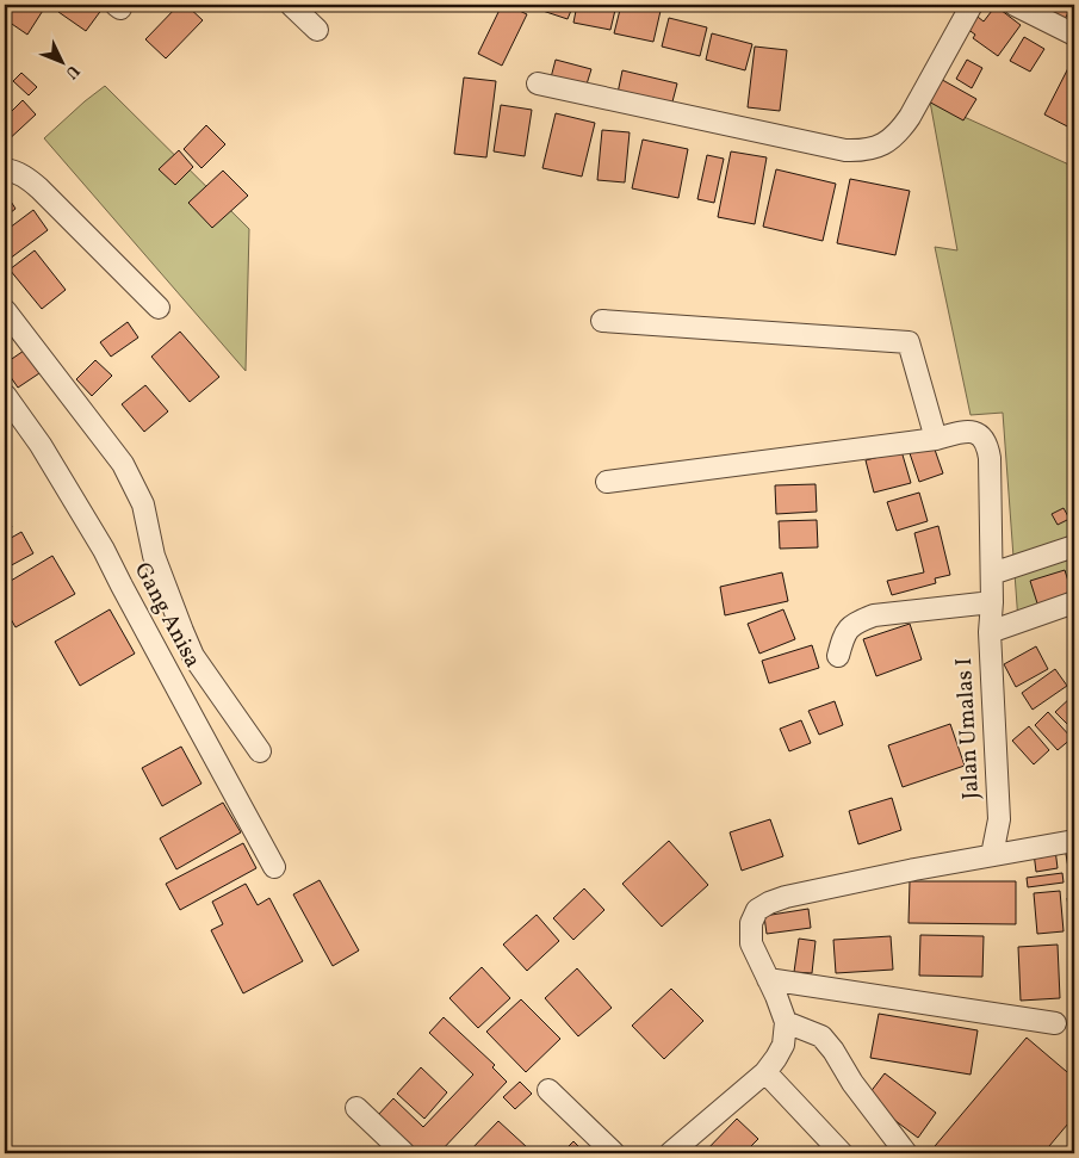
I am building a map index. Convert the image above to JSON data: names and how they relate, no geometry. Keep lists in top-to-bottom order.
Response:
{
  "streets": {
    "street": ["Gang Anisa", "Jalan Umalas I"]
  },
  "north": "bottom right"
}
